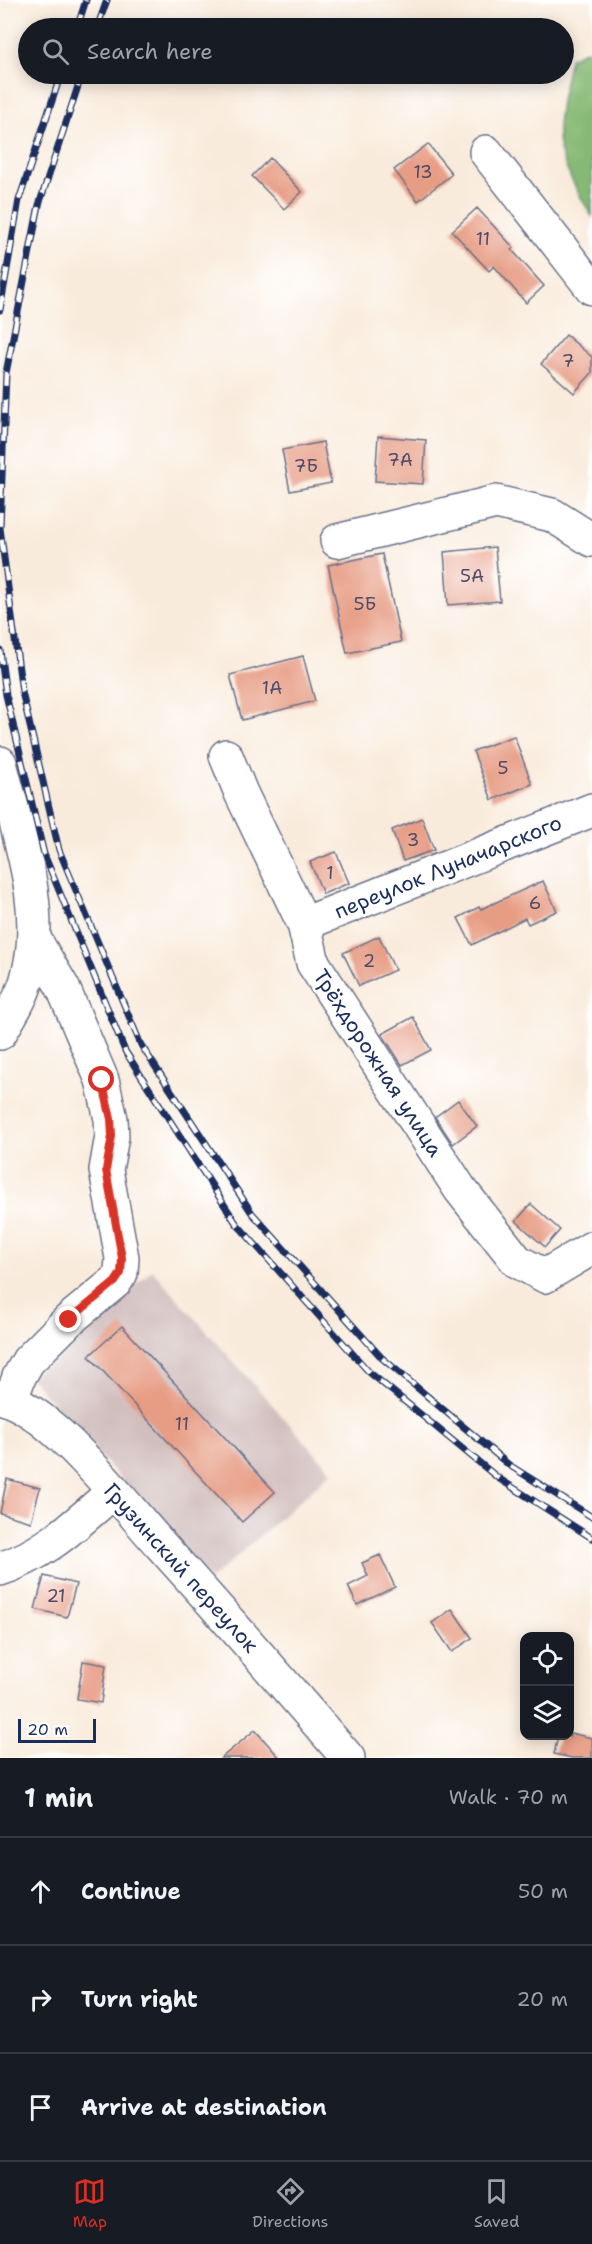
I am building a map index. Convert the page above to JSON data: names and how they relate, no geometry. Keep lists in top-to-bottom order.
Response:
{
  "streets": {
    "street": ["переулок Луначарского", "Трёхдорожная улица", "Грузинский переулок"]
  },
  "crossings": [
    ["переулок Луначарского", "Трёхдорожная улица"]
  ],
  "house_numbers": [
    "13",
    "11",
    "7",
    "7А",
    "7Б",
    "5А",
    "5Б",
    "1А",
    "5",
    "3",
    "1",
    "6",
    "2",
    "11",
    "21"
  ],
  "scale_bar": "20 m",
  "page": {
    "search": "Search here",
    "scale": "20 m",
    "heading": ["1 min", "Walk · 70 m"],
    "list": [
      ["Continue", "50 m"],
      ["Turn right", "20 m"],
      "Arrive at destination"
    ],
    "nav": ["Map", "Directions", "Saved"]
  }
}
